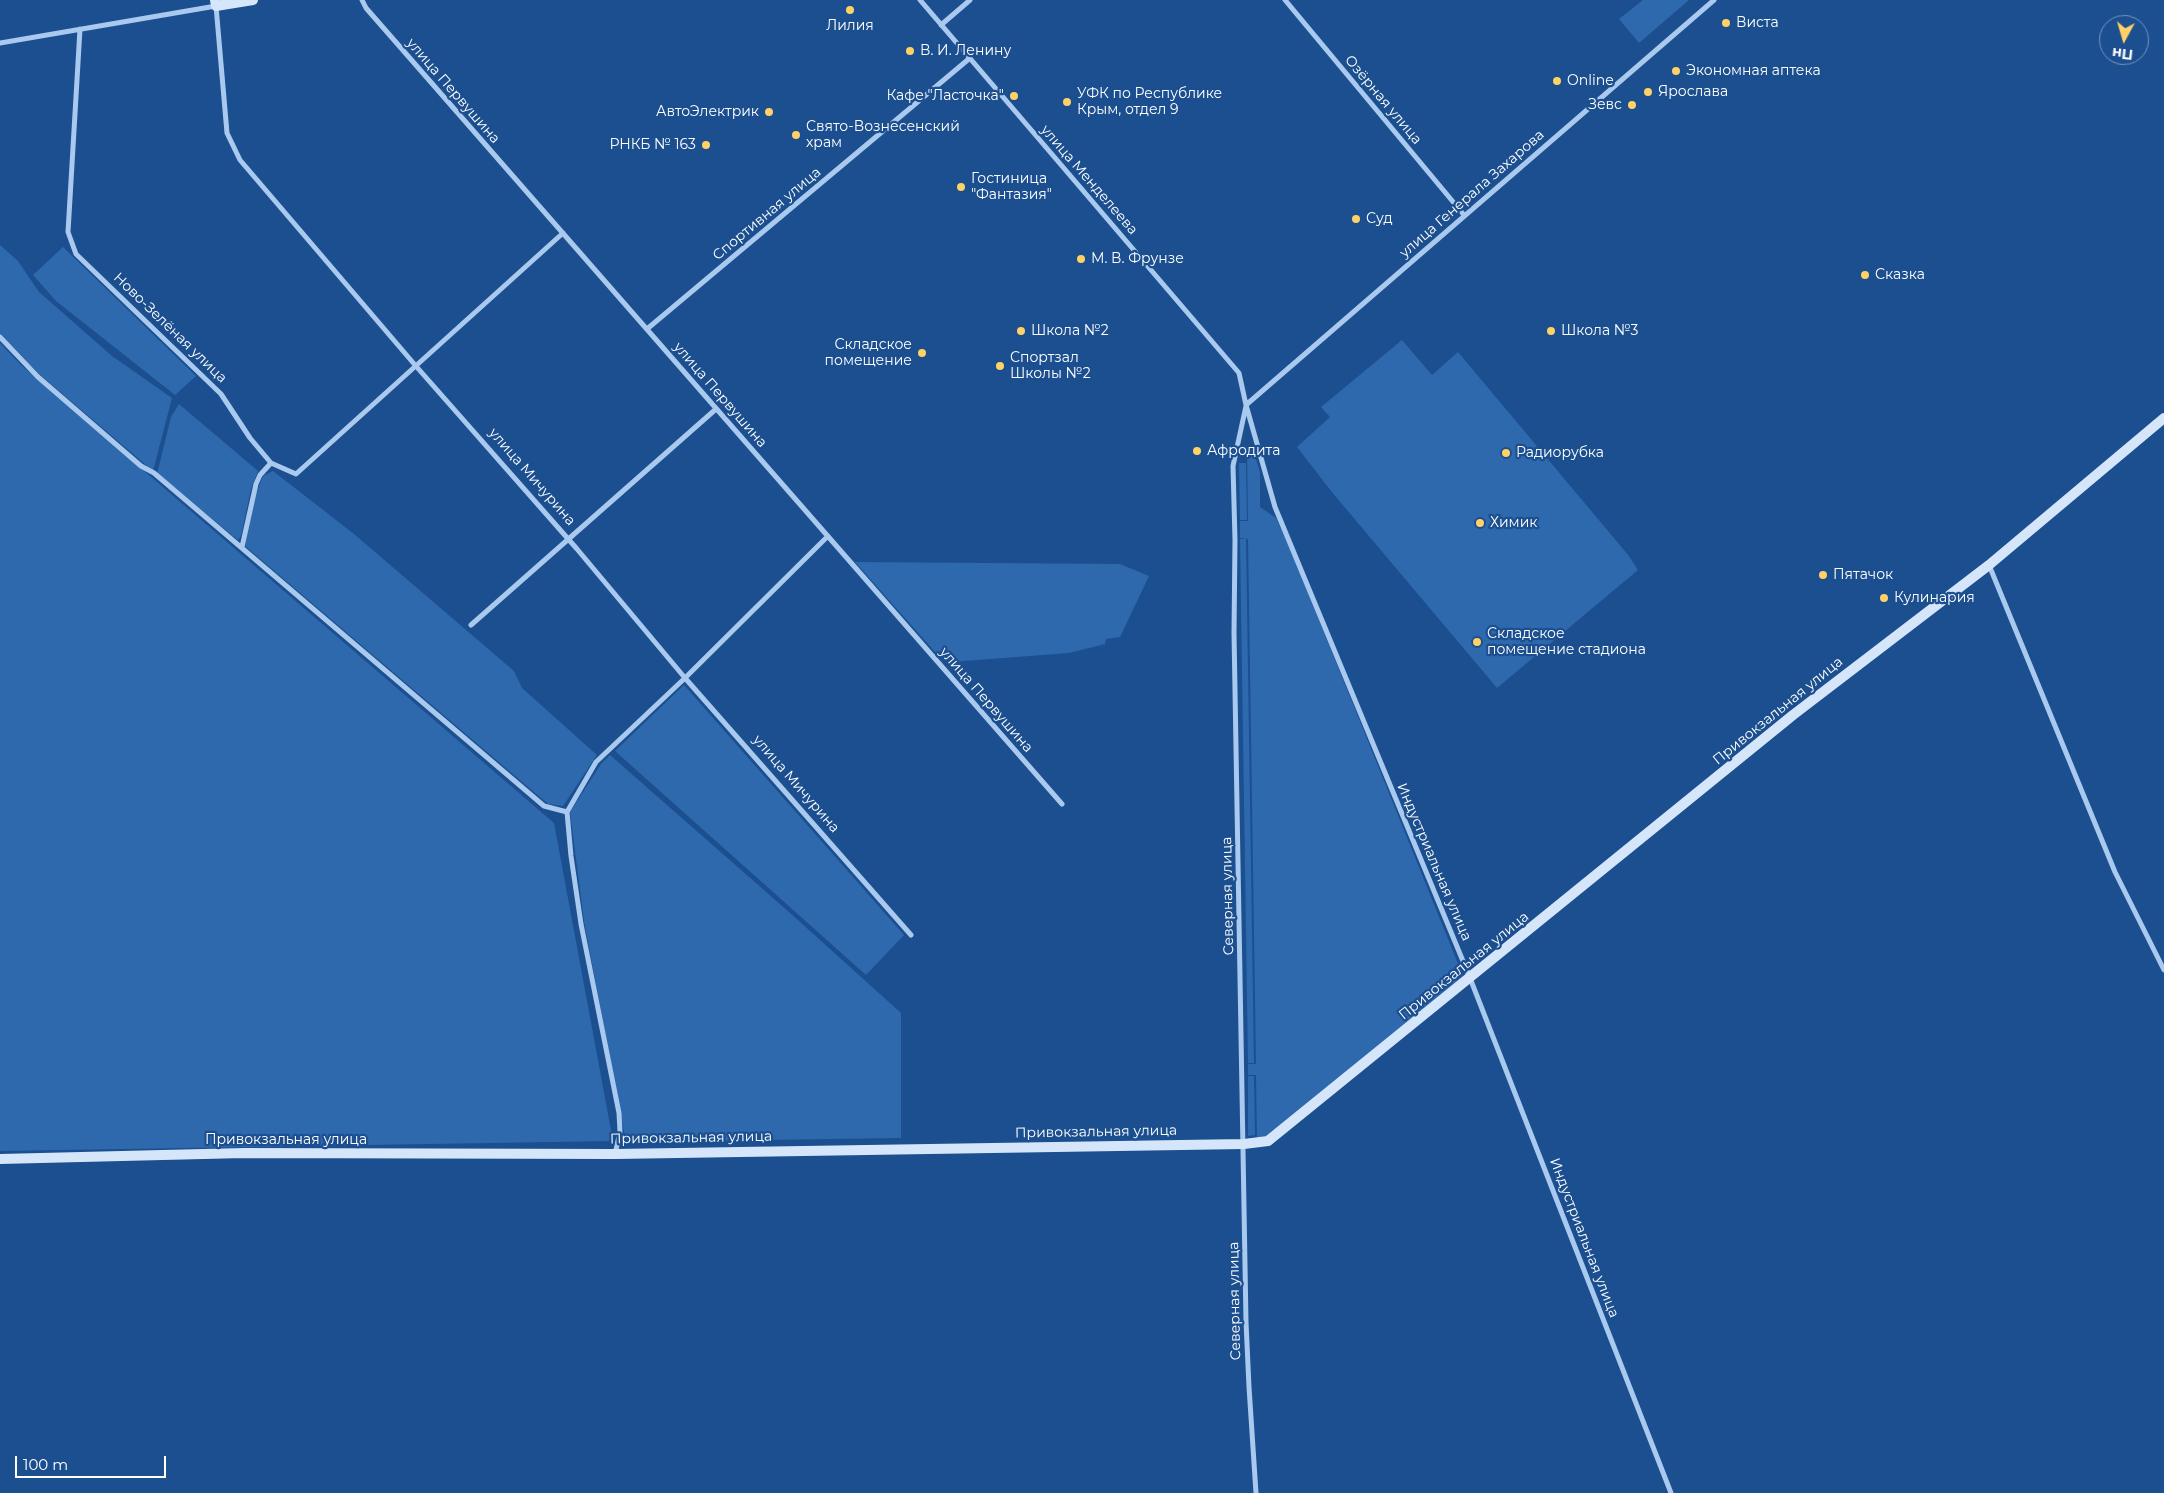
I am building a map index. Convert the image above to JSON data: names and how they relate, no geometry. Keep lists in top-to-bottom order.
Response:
{
  "streets": {
    "main road": ["Привокзальная улица"],
    "street": [
      "улица Первушина",
      "Озёрная улица",
      "улица Менделеева",
      "улица Генерала Захарова",
      "Спортивная улица",
      "Ново-Зелёная улица",
      "улица Мичурина",
      "Индустриальная улица",
      "Северная улица"
    ]
  },
  "crossings": [
    ["улица Первушина", "Спортивная улица"],
    ["улица Первушина", "Ново-Зелёная улица"],
    ["Озёрная улица", "улица Генерала Захарова"],
    ["улица Менделеева", "улица Генерала Захарова"],
    ["улица Менделеева", "Спортивная улица"],
    ["улица Менделеева", "Индустриальная улица"],
    ["улица Менделеева", "Северная улица"],
    ["улица Генерала Захарова", "Индустриальная улица"],
    ["улица Генерала Захарова", "Северная улица"],
    ["Ново-Зелёная улица", "улица Мичурина"],
    ["Привокзальная улица", "Индустриальная улица"],
    ["Привокзальная улица", "Северная улица"],
    ["Индустриальная улица", "Северная улица"]
  ],
  "places": [
    "Лилия",
    "Виста",
    "В. И. Ленину",
    "Экономная аптека",
    "Online",
    "Ярослава",
    "Кафе \"Ласточка\"",
    "УФК по Республике Крым, отдел 9",
    "Зевс",
    "АвтоЭлектрик",
    "Свято-Вознесенский храм",
    "РНКБ № 163",
    "Гостиница \"Фантазия\"",
    "Суд",
    "М. В. Фрунзе",
    "Сказка",
    "Школа №2",
    "Школа №3",
    "Складское помещение",
    "Спортзал Школы №2",
    "Афродита",
    "Радиорубка",
    "Химик",
    "Пятачок",
    "Кулинария",
    "Складское помещение стадиона"
  ],
  "scale_bar": "100 m",
  "north": "bottom"
}
